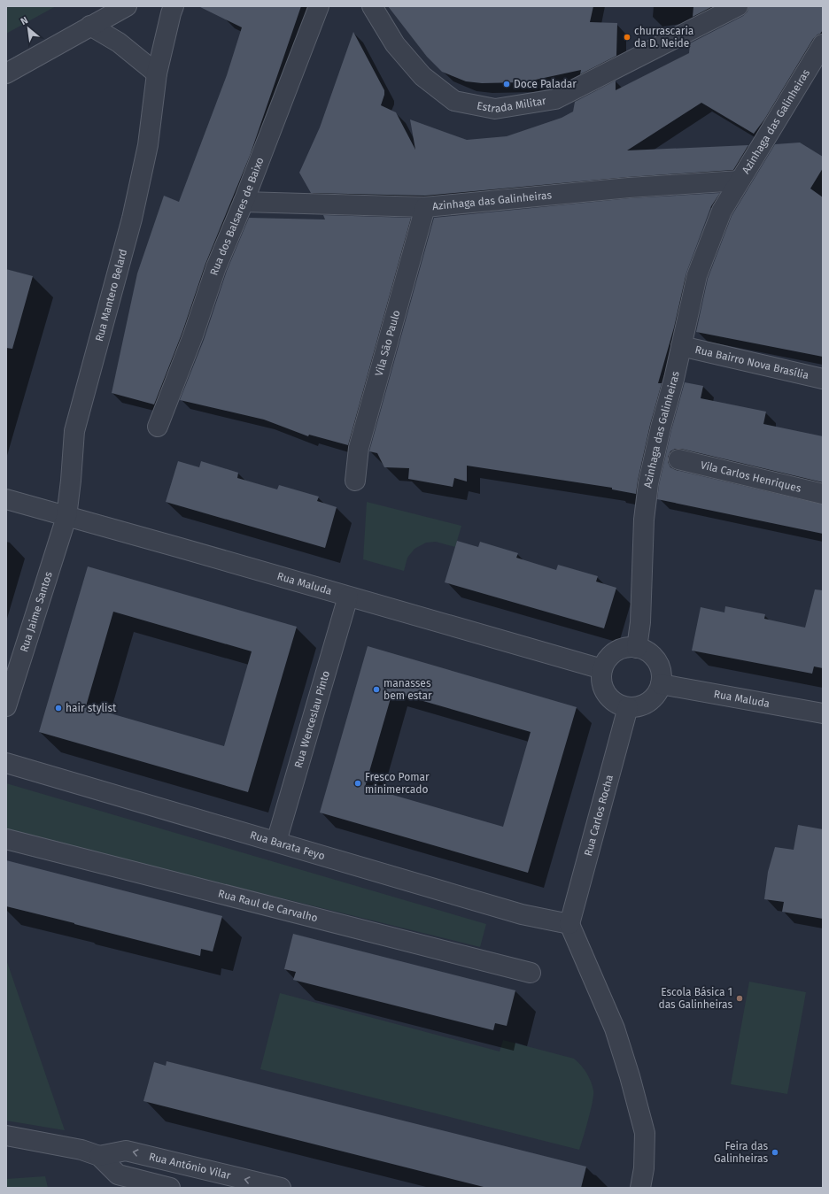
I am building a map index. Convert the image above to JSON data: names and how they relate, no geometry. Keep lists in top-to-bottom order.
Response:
{
  "streets": {
    "street": [
      "Estrada Militar",
      "Azinhaga das Galinheiras",
      "Rua dos Balsares de Baixo",
      "Rua Mantero Belard",
      "Vila São Paulo",
      "Rua Bairro Nova Brasília",
      "Vila Carlos Henriques",
      "Rua Maluda",
      "Rua Jaime Santos",
      "Rua Wenceslau Pinto",
      "Rua Carlos Rocha",
      "Rua Barata Feyo",
      "Rua Raul de Carvalho",
      "Rua António Vilar"
    ]
  },
  "crossings": [
    ["Azinhaga das Galinheiras", "Rua dos Balsares de Baixo"],
    ["Azinhaga das Galinheiras", "Vila São Paulo"],
    ["Azinhaga das Galinheiras", "Rua Bairro Nova Brasília"],
    ["Azinhaga das Galinheiras", "Rua Maluda"],
    ["Azinhaga das Galinheiras", "Rua Carlos Rocha"],
    ["Rua Mantero Belard", "Rua Maluda"],
    ["Rua Mantero Belard", "Rua Jaime Santos"],
    ["Rua Maluda", "Rua Jaime Santos"],
    ["Rua Maluda", "Rua Wenceslau Pinto"],
    ["Rua Maluda", "Rua Carlos Rocha"],
    ["Rua Wenceslau Pinto", "Rua Barata Feyo"],
    ["Rua Carlos Rocha", "Rua Barata Feyo"]
  ],
  "places": [
    "churrascaria da D. Neide",
    "Doce Paladar",
    "manasses bem estar",
    "hair stylist",
    "Fresco Pomar minimercado",
    "Escola Básica 1 das Galinheiras",
    "Feira das Galinheiras"
  ],
  "north": "top left"
}
